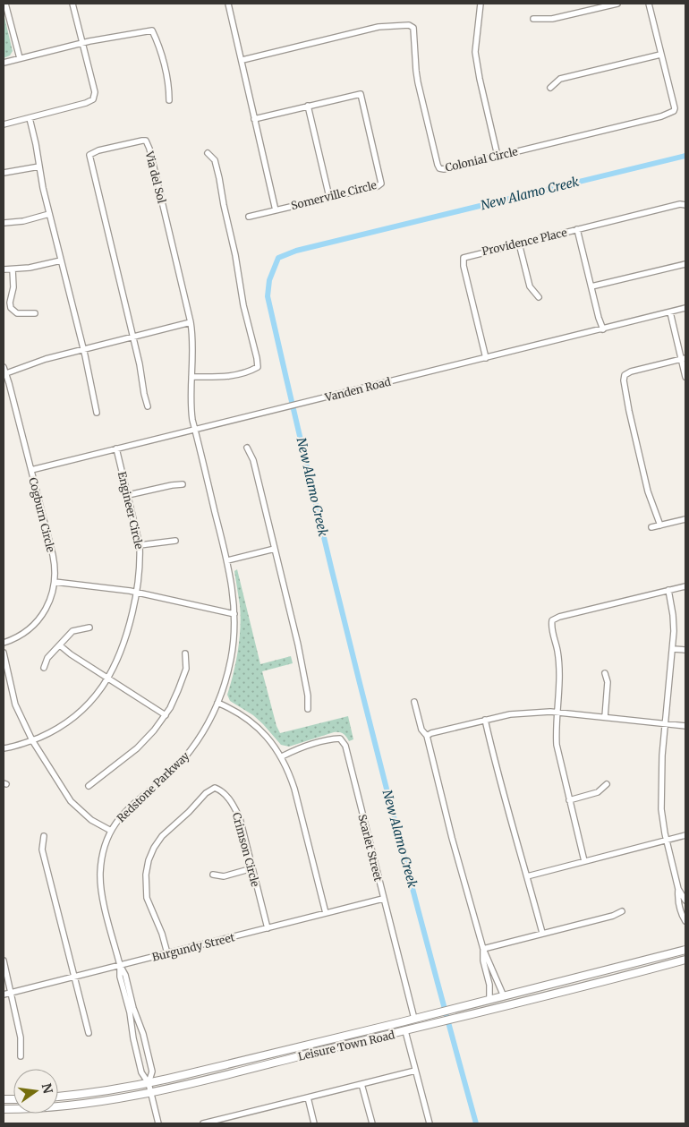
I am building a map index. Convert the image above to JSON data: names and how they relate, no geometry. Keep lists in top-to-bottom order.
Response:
{
  "streets": {
    "main road": ["Leisure Town Road"],
    "street": [
      "Colonial Circle",
      "Via del Sol",
      "Somerville Circle",
      "Providence Place",
      "Vanden Road",
      "Engineer Circle",
      "Cogburn Circle",
      "Redstone Parkway",
      "Scarlet Street",
      "Crimson Circle",
      "Burgundy Street"
    ]
  },
  "crossings": [
    ["Via del Sol", "Vanden Road"],
    ["Via del Sol", "Redstone Parkway"],
    ["Providence Place", "Vanden Road"],
    ["Vanden Road", "Engineer Circle"],
    ["Vanden Road", "Cogburn Circle"],
    ["Vanden Road", "Redstone Parkway"],
    ["Redstone Parkway", "Burgundy Street"],
    ["Redstone Parkway", "Leisure Town Road"],
    ["Scarlet Street", "Burgundy Street"],
    ["Scarlet Street", "Leisure Town Road"],
    ["Crimson Circle", "Burgundy Street"]
  ],
  "water": ["New Alamo Creek"],
  "north": "right"
}
